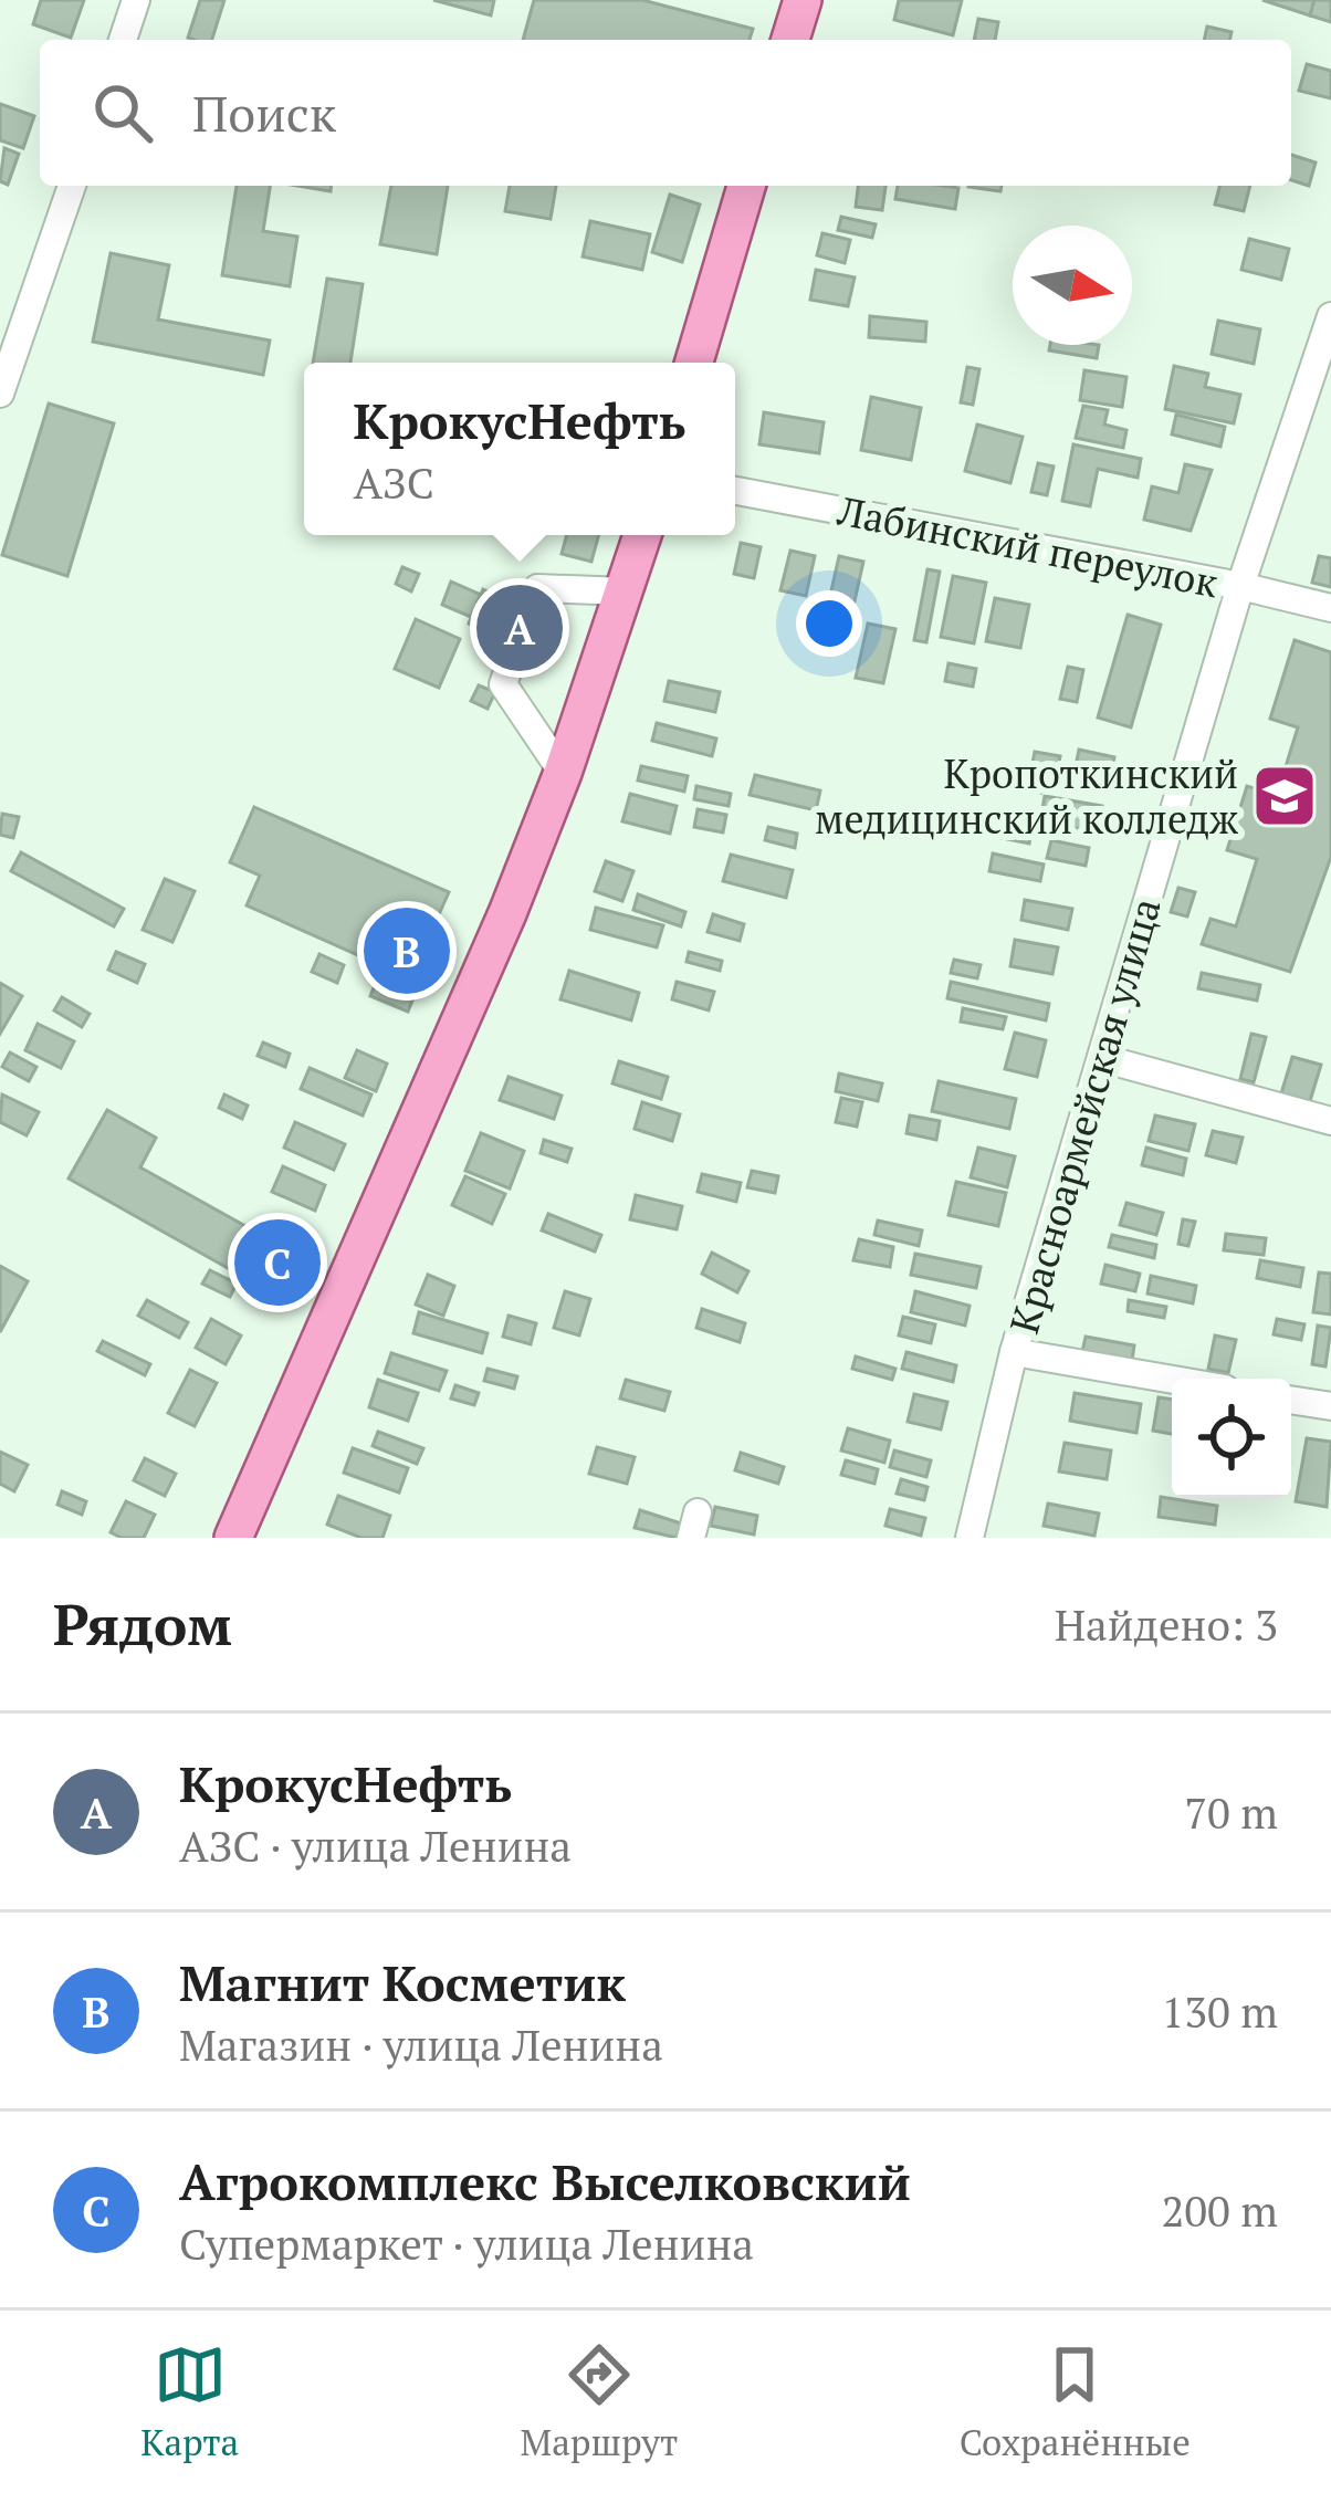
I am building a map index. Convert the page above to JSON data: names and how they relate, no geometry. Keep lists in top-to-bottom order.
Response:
{
  "streets": {
    "street": ["Лабинский переулок", "Красноармейская улица"]
  },
  "crossings": [
    ["Лабинский переулок", "Красноармейская улица"]
  ],
  "places": {
    "school or university": ["Кропоткинский медицинский колледж"]
  },
  "north": "right",
  "page": {
    "search": "Поиск",
    "popup": ["КрокусНефть", "АЗС"],
    "pins": ["A", "B", "C"],
    "heading": ["Рядом", "Найдено: 3"],
    "list": [
      {
        "mark": "A",
        "name": "КрокусНефть",
        "note": "АЗС · улица Ленина",
        "value": "70 m"
      },
      {
        "mark": "B",
        "name": "Магнит Косметик",
        "note": "Магазин · улица Ленина",
        "value": "130 m"
      },
      {
        "mark": "C",
        "name": "Агрокомплекс Выселковский",
        "note": "Супермаркет · улица Ленина",
        "value": "200 m"
      }
    ],
    "nav": ["Карта", "Маршрут", "Сохранённые"]
  }
}
